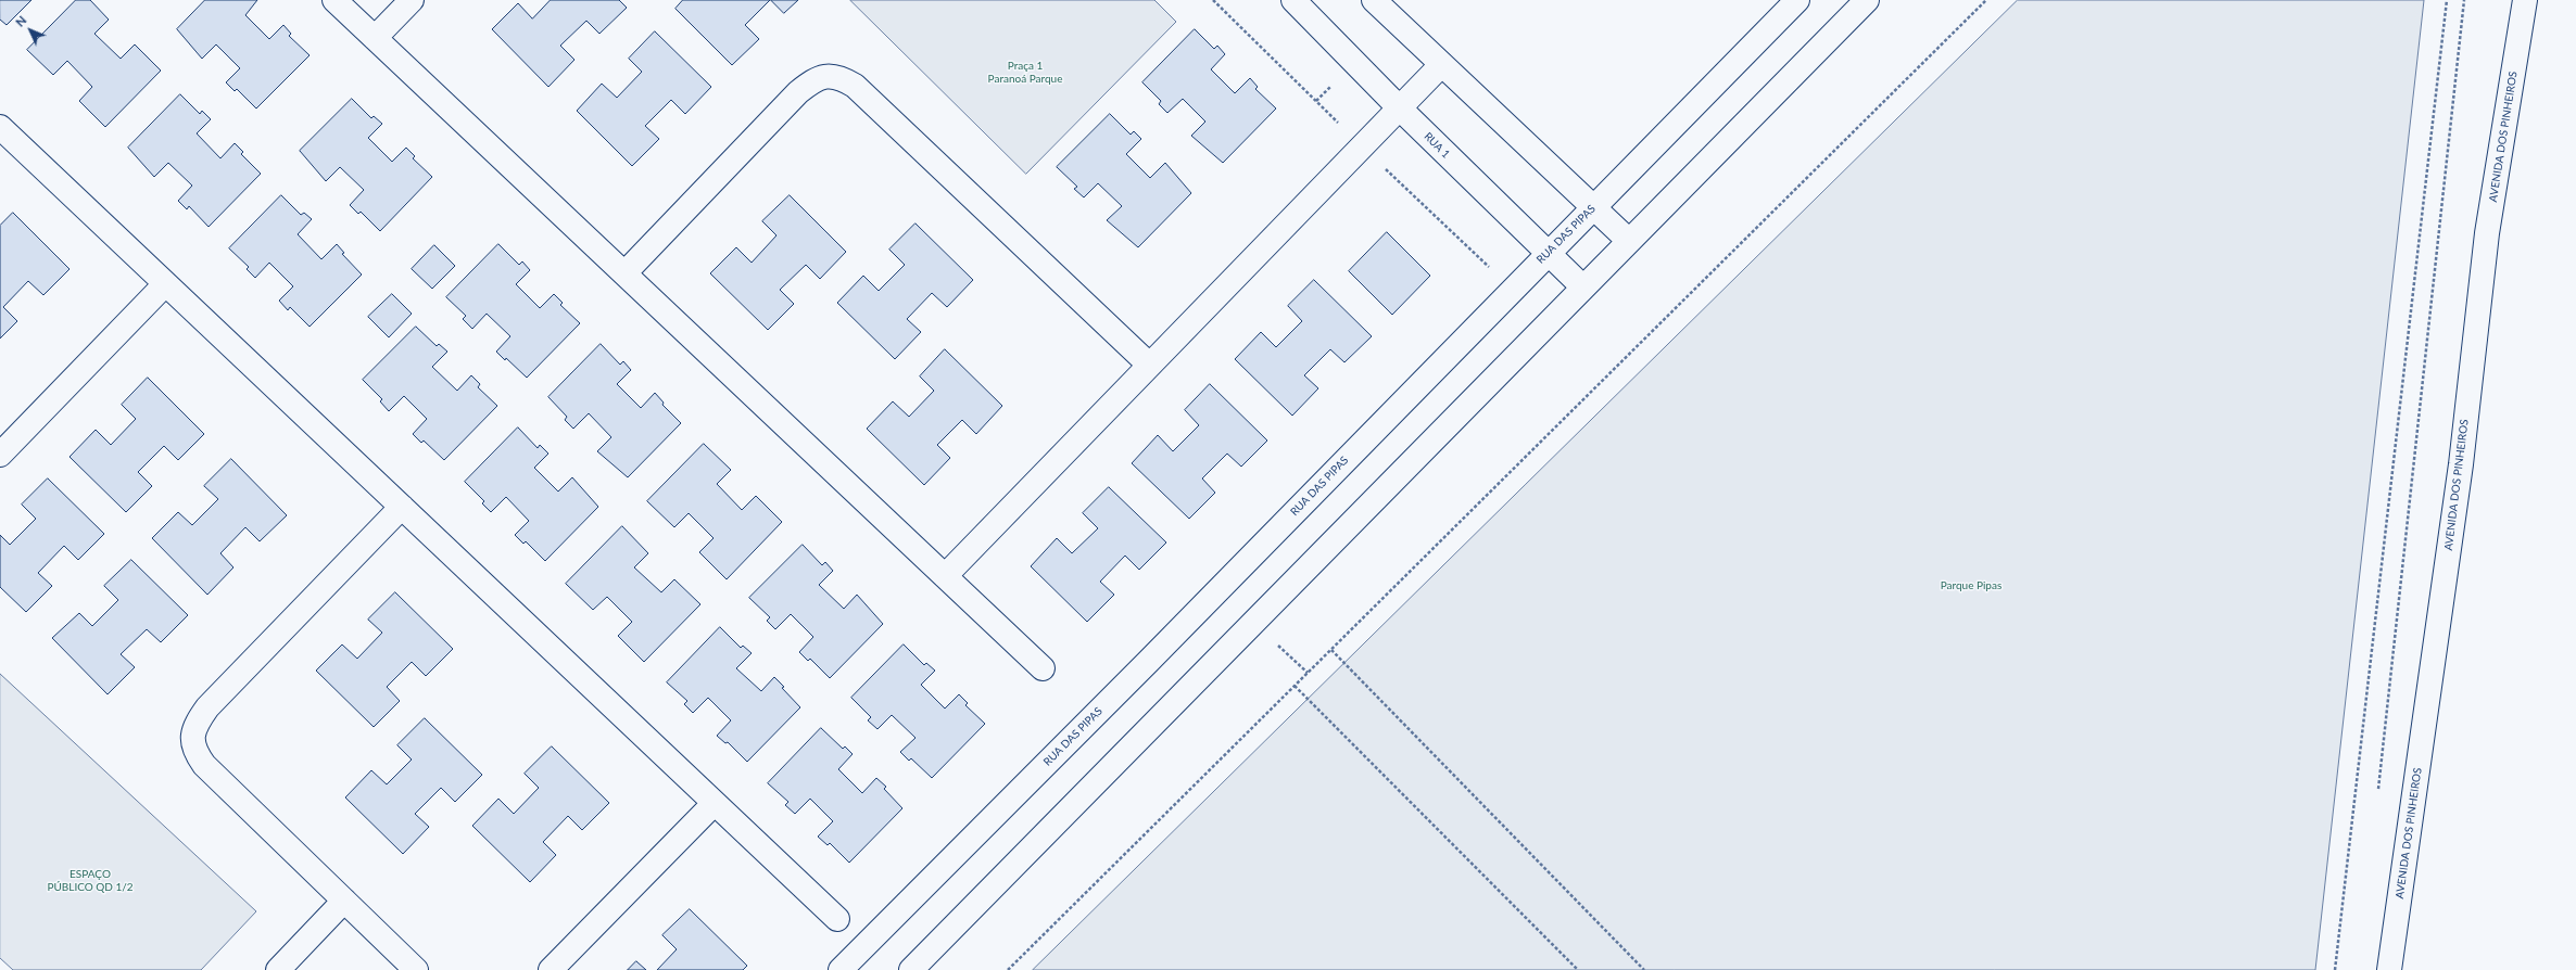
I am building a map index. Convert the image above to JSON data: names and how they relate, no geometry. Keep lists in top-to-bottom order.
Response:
{
  "streets": {
    "street": ["AVENIDA DOS PINHEIROS", "RUA 1", "RUA DAS PIPAS"]
  },
  "crossings": [
    ["RUA 1", "RUA DAS PIPAS"]
  ],
  "parks": ["Praça 1 Paranoá Parque", "Parque Pipas", "ESPAÇO PÚBLICO QD 1/2"],
  "north": "top left"
}
